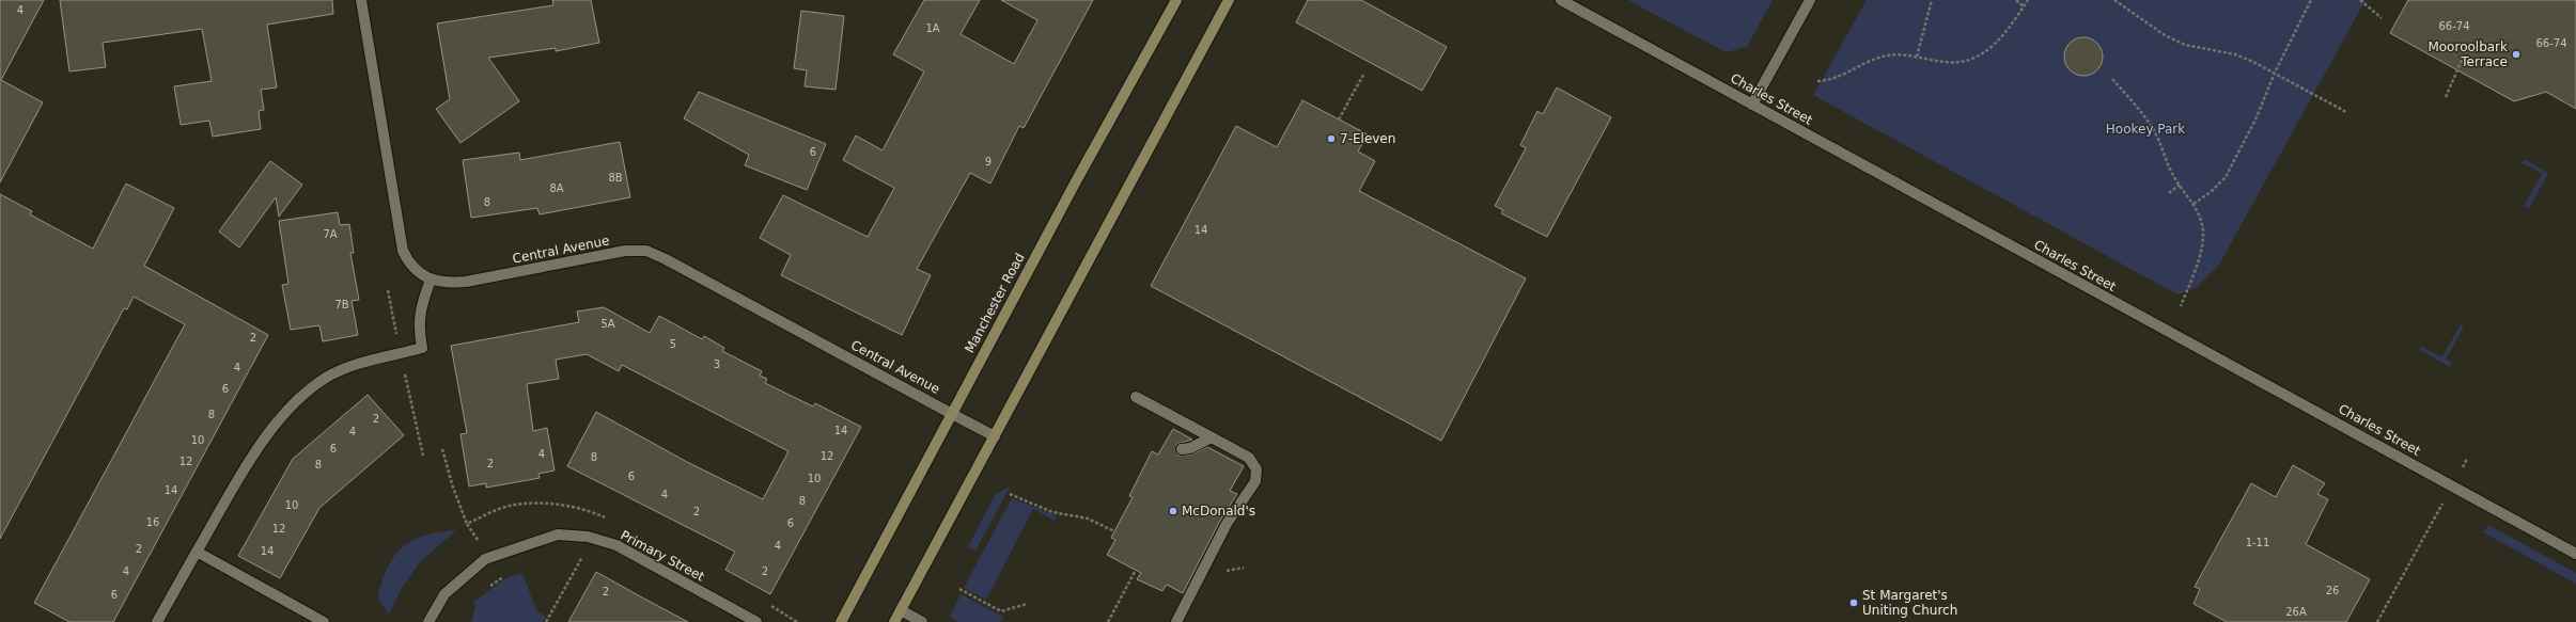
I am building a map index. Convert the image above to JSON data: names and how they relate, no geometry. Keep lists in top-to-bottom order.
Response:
{
  "streets": {
    "main road": ["Manchester Road"],
    "street": ["Charles Street", "Central Avenue", "Primary Street"]
  },
  "crossings": [
    ["Central Avenue", "Manchester Road"]
  ],
  "parks": ["Hookey Park"],
  "places": [
    "Mooroolbark Terrace",
    "7-Eleven",
    "McDonald's",
    "St Margaret's Uniting Church"
  ],
  "house_numbers": [
    "4",
    "66-74",
    "1A",
    "66-74",
    "6",
    "9",
    "8B",
    "8A",
    "8",
    "14",
    "7A",
    "7B",
    "5A",
    "2",
    "5",
    "3",
    "4",
    "6",
    "8",
    "2",
    "14",
    "4",
    "10",
    "6",
    "4",
    "12",
    "8",
    "12",
    "2",
    "8",
    "6",
    "10",
    "14",
    "4",
    "8",
    "10",
    "2",
    "16",
    "6",
    "12",
    "1-11",
    "4",
    "2",
    "14",
    "4",
    "2",
    "26",
    "2",
    "6",
    "26A"
  ]
}
